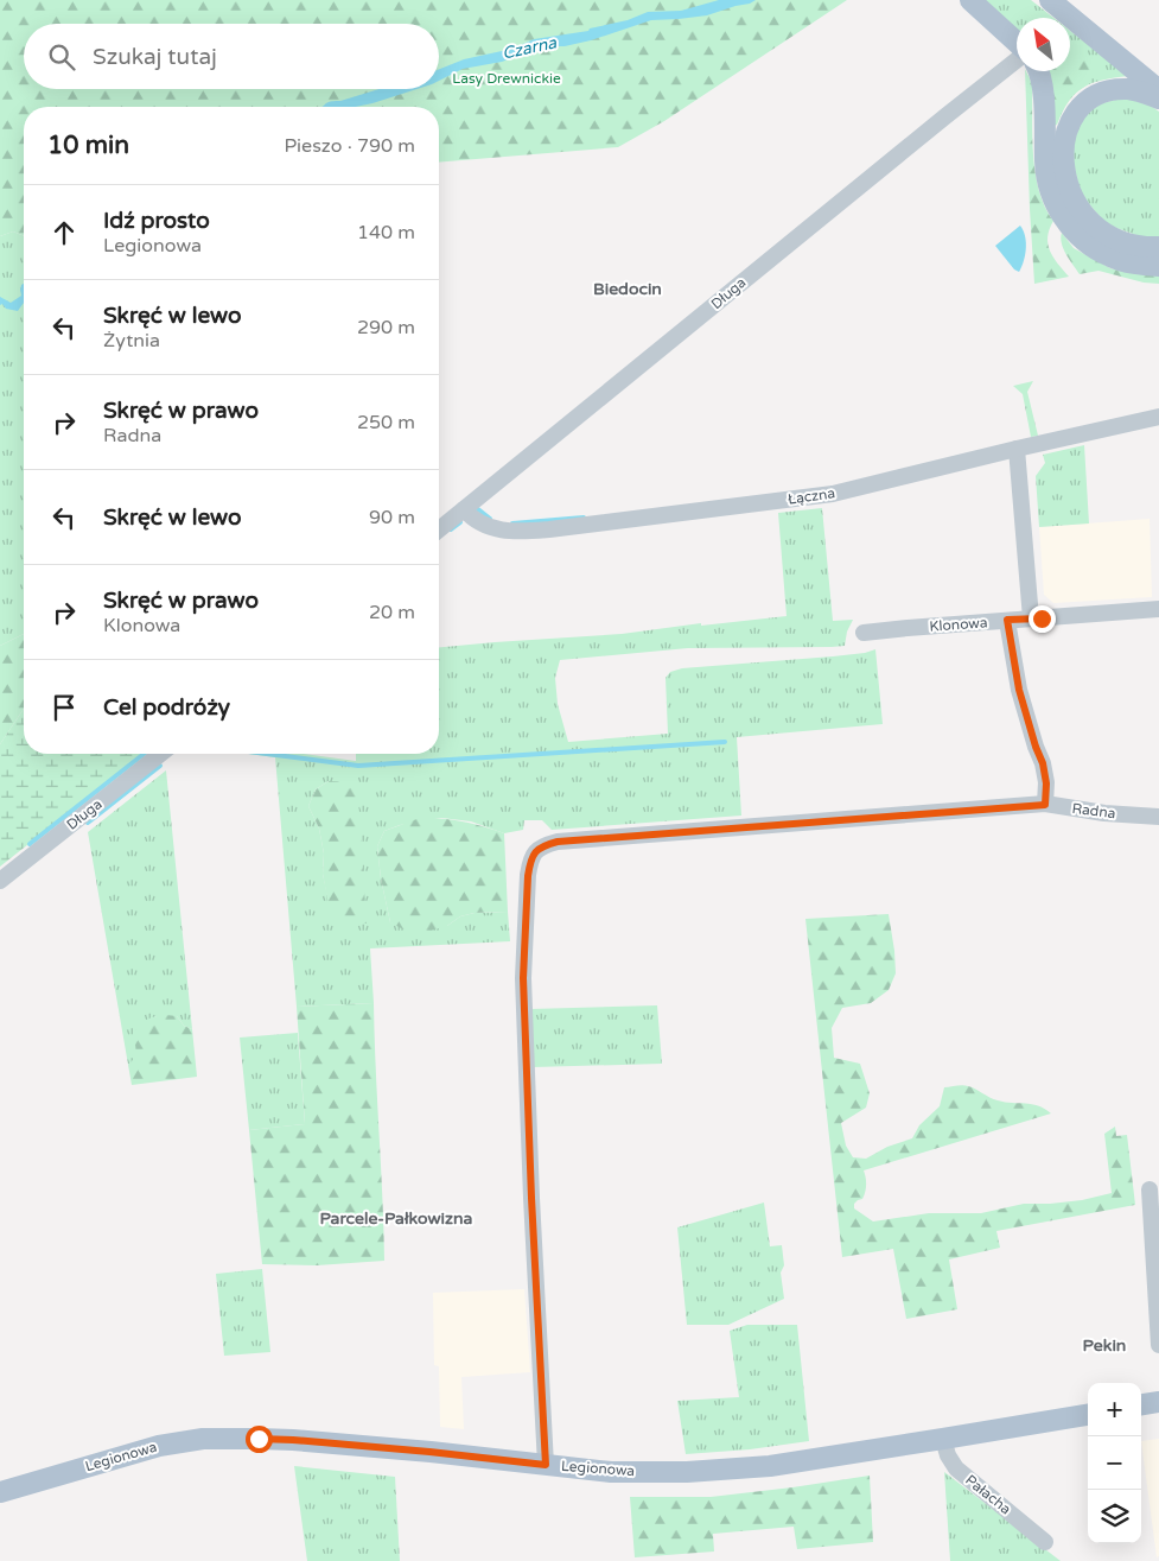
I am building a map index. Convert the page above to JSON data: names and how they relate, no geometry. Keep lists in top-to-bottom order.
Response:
{
  "streets": {
    "main road": ["Legionowa"],
    "street": [
      "Długa",
      "Łączna",
      "Klonowa",
      "Radna",
      "Pałacha"
    ]
  },
  "crossings": [
    ["Długa", "Łączna"],
    ["Radna", "Legionowa"],
    ["Legionowa", "Pałacha"]
  ],
  "districts": ["Biedocin", "Parcele-Pałkowizna", "Pekin"],
  "water": ["Czarna"],
  "parks": ["Lasy Drewnickie"],
  "north": "top left",
  "page": {
    "search": "Szukaj tutaj",
    "heading": ["10 min", "Pieszo · 790 m"],
    "list": [
      ["Idź prosto", "Legionowa", "140 m"],
      ["Skręć w lewo", "Żytnia", "290 m"],
      ["Skręć w prawo", "Radna", "250 m"],
      ["Skręć w lewo", "90 m"],
      ["Skręć w prawo", "Klonowa", "20 m"],
      "Cel podróży"
    ],
    "map_buttons": ["+", "−"]
  }
}
